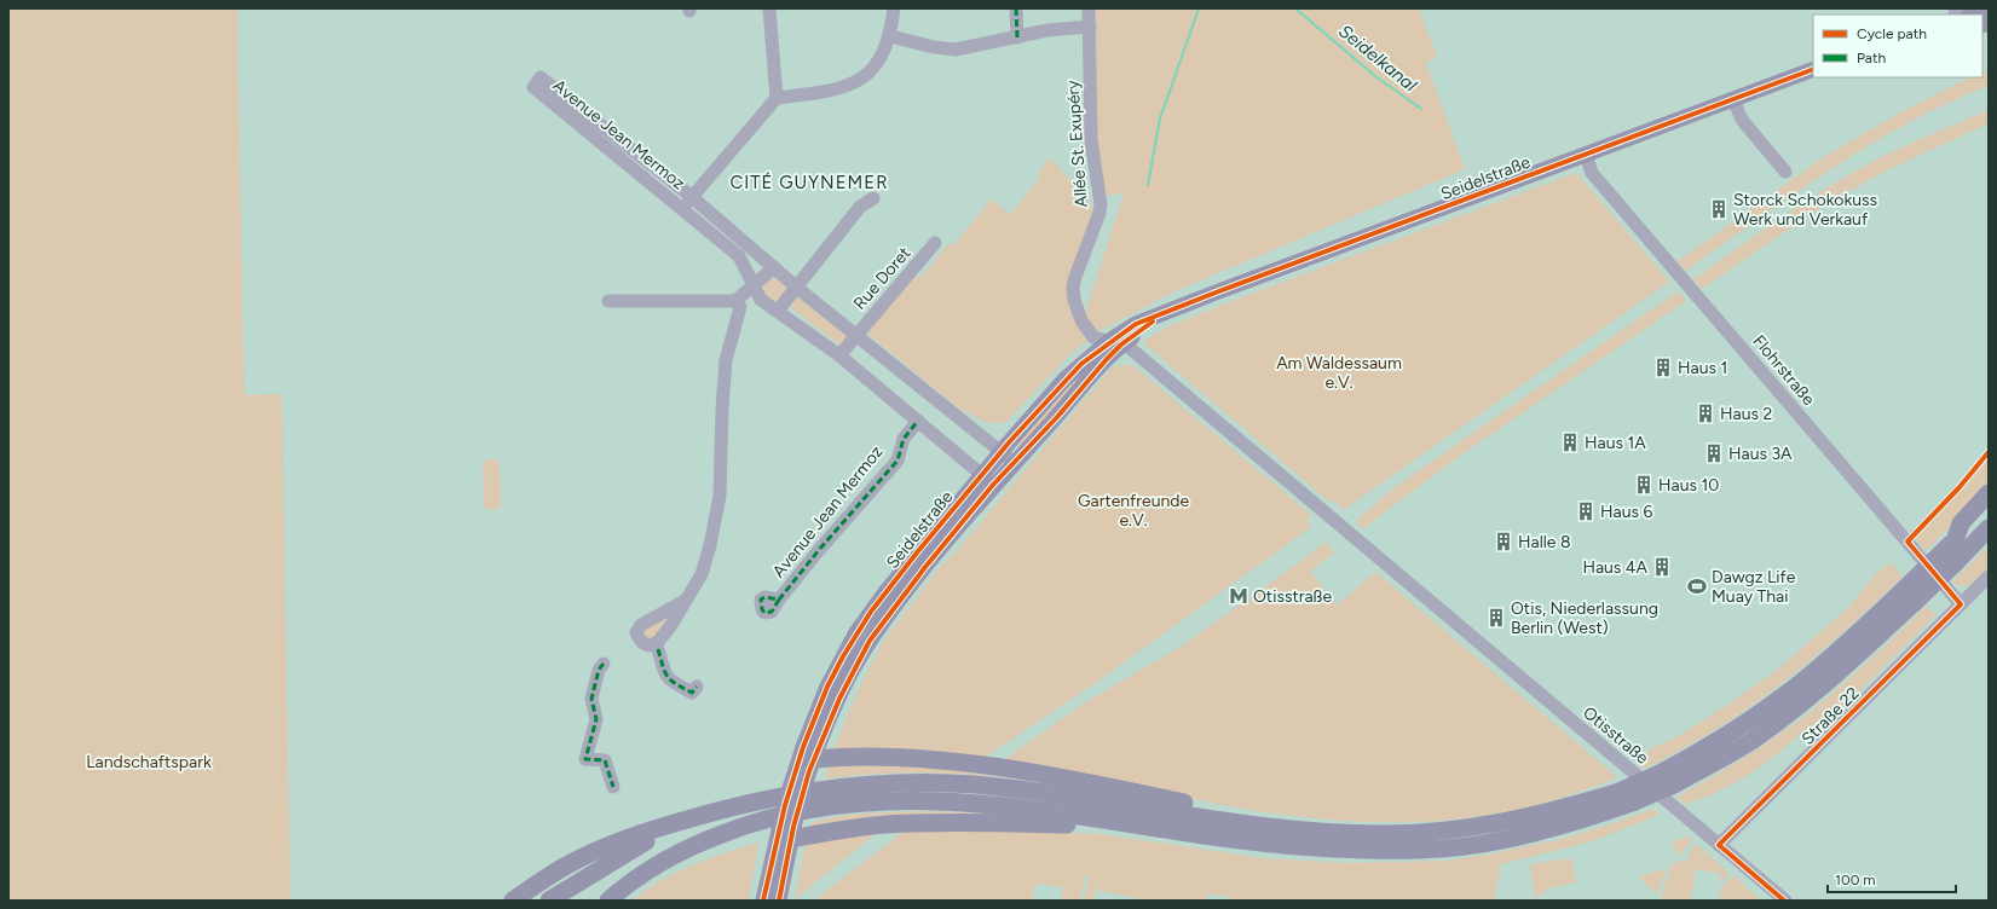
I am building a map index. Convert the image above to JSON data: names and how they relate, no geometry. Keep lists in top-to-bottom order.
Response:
{
  "streets": {
    "main road": ["Seidelstraße"],
    "street": [
      "Avenue Jean Mermoz",
      "Allée St. Exupéry",
      "Rue Doret",
      "Flohrstraße",
      "Straße 22",
      "Otisstraße"
    ]
  },
  "crossings": [
    ["Avenue Jean Mermoz", "Seidelstraße"],
    ["Avenue Jean Mermoz", "Rue Doret"],
    ["Allée St. Exupéry", "Seidelstraße"],
    ["Allée St. Exupéry", "Otisstraße"],
    ["Seidelstraße", "Flohrstraße"],
    ["Seidelstraße", "Otisstraße"],
    ["Flohrstraße", "Straße 22"],
    ["Straße 22", "Otisstraße"]
  ],
  "districts": ["CITÉ GUYNEMER"],
  "water": ["Seidelkanal"],
  "parks": ["Am Waldessaum e.V.", "Gartenfreunde e.V.", "Landschaftspark"],
  "places": {
    "building": [
      "Storck Schokokuss Werk und Verkauf",
      "Haus 1",
      "Haus 2",
      "Haus 1A",
      "Haus 3A",
      "Haus 10",
      "Haus 6",
      "Halle 8",
      "Haus 4A",
      "Otis, Niederlassung Berlin (West)"
    ],
    "sports": ["Dawgz Life Muay Thai"],
    "metro station": ["Otisstraße"]
  },
  "legend": ["Cycle path", "Path"],
  "scale_bar": "100 m"
}
